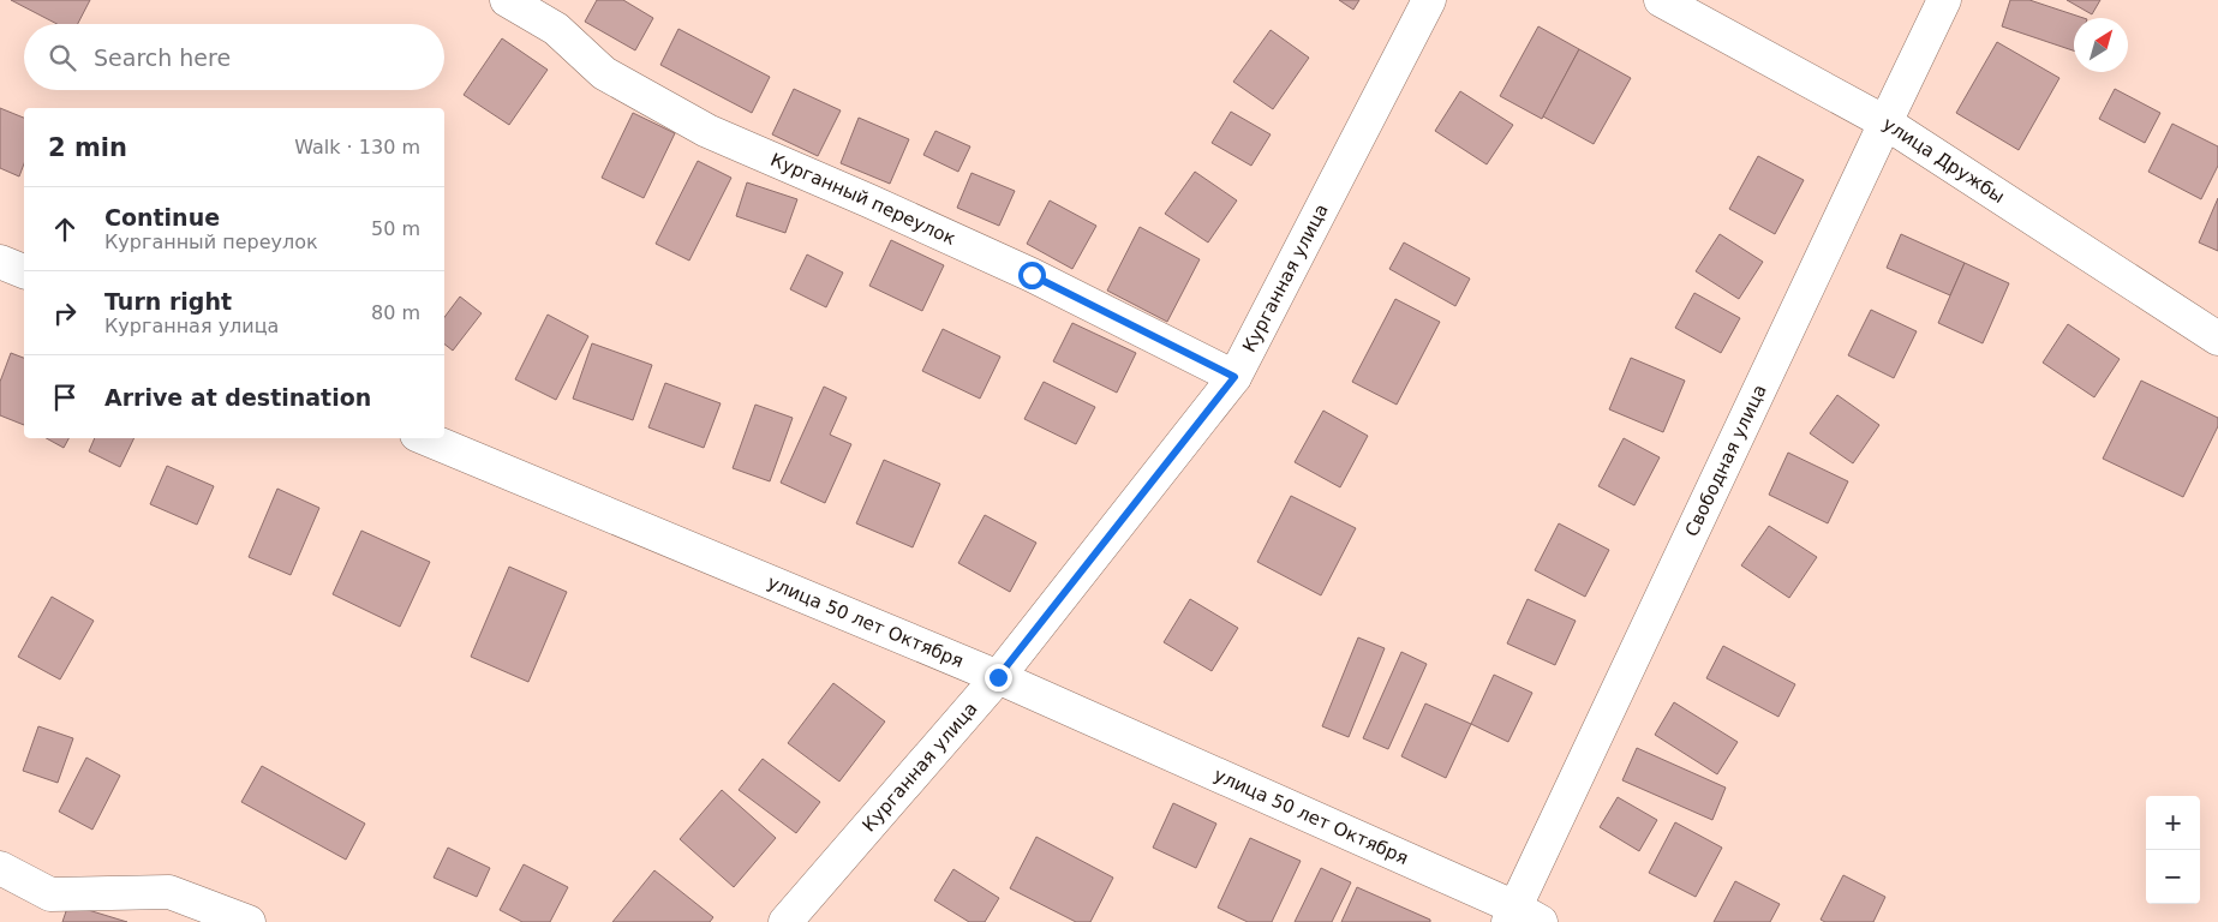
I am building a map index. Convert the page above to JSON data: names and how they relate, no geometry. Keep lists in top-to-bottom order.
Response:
{
  "streets": {
    "street": [
      "улица Дружбы",
      "Курганный переулок",
      "Курганная улица",
      "Свободная улица",
      "улица 50 лет Октября"
    ]
  },
  "crossings": [
    ["улица Дружбы", "Свободная улица"],
    ["Курганный переулок", "Курганная улица"],
    ["Курганная улица", "улица 50 лет Октября"],
    ["Свободная улица", "улица 50 лет Октября"]
  ],
  "north": "top right",
  "page": {
    "search": "Search here",
    "heading": ["2 min", "Walk · 130 m"],
    "list": [
      ["Continue", "Курганный переулок", "50 m"],
      ["Turn right", "Курганная улица", "80 m"],
      "Arrive at destination"
    ],
    "map_buttons": ["+", "−"]
  }
}
